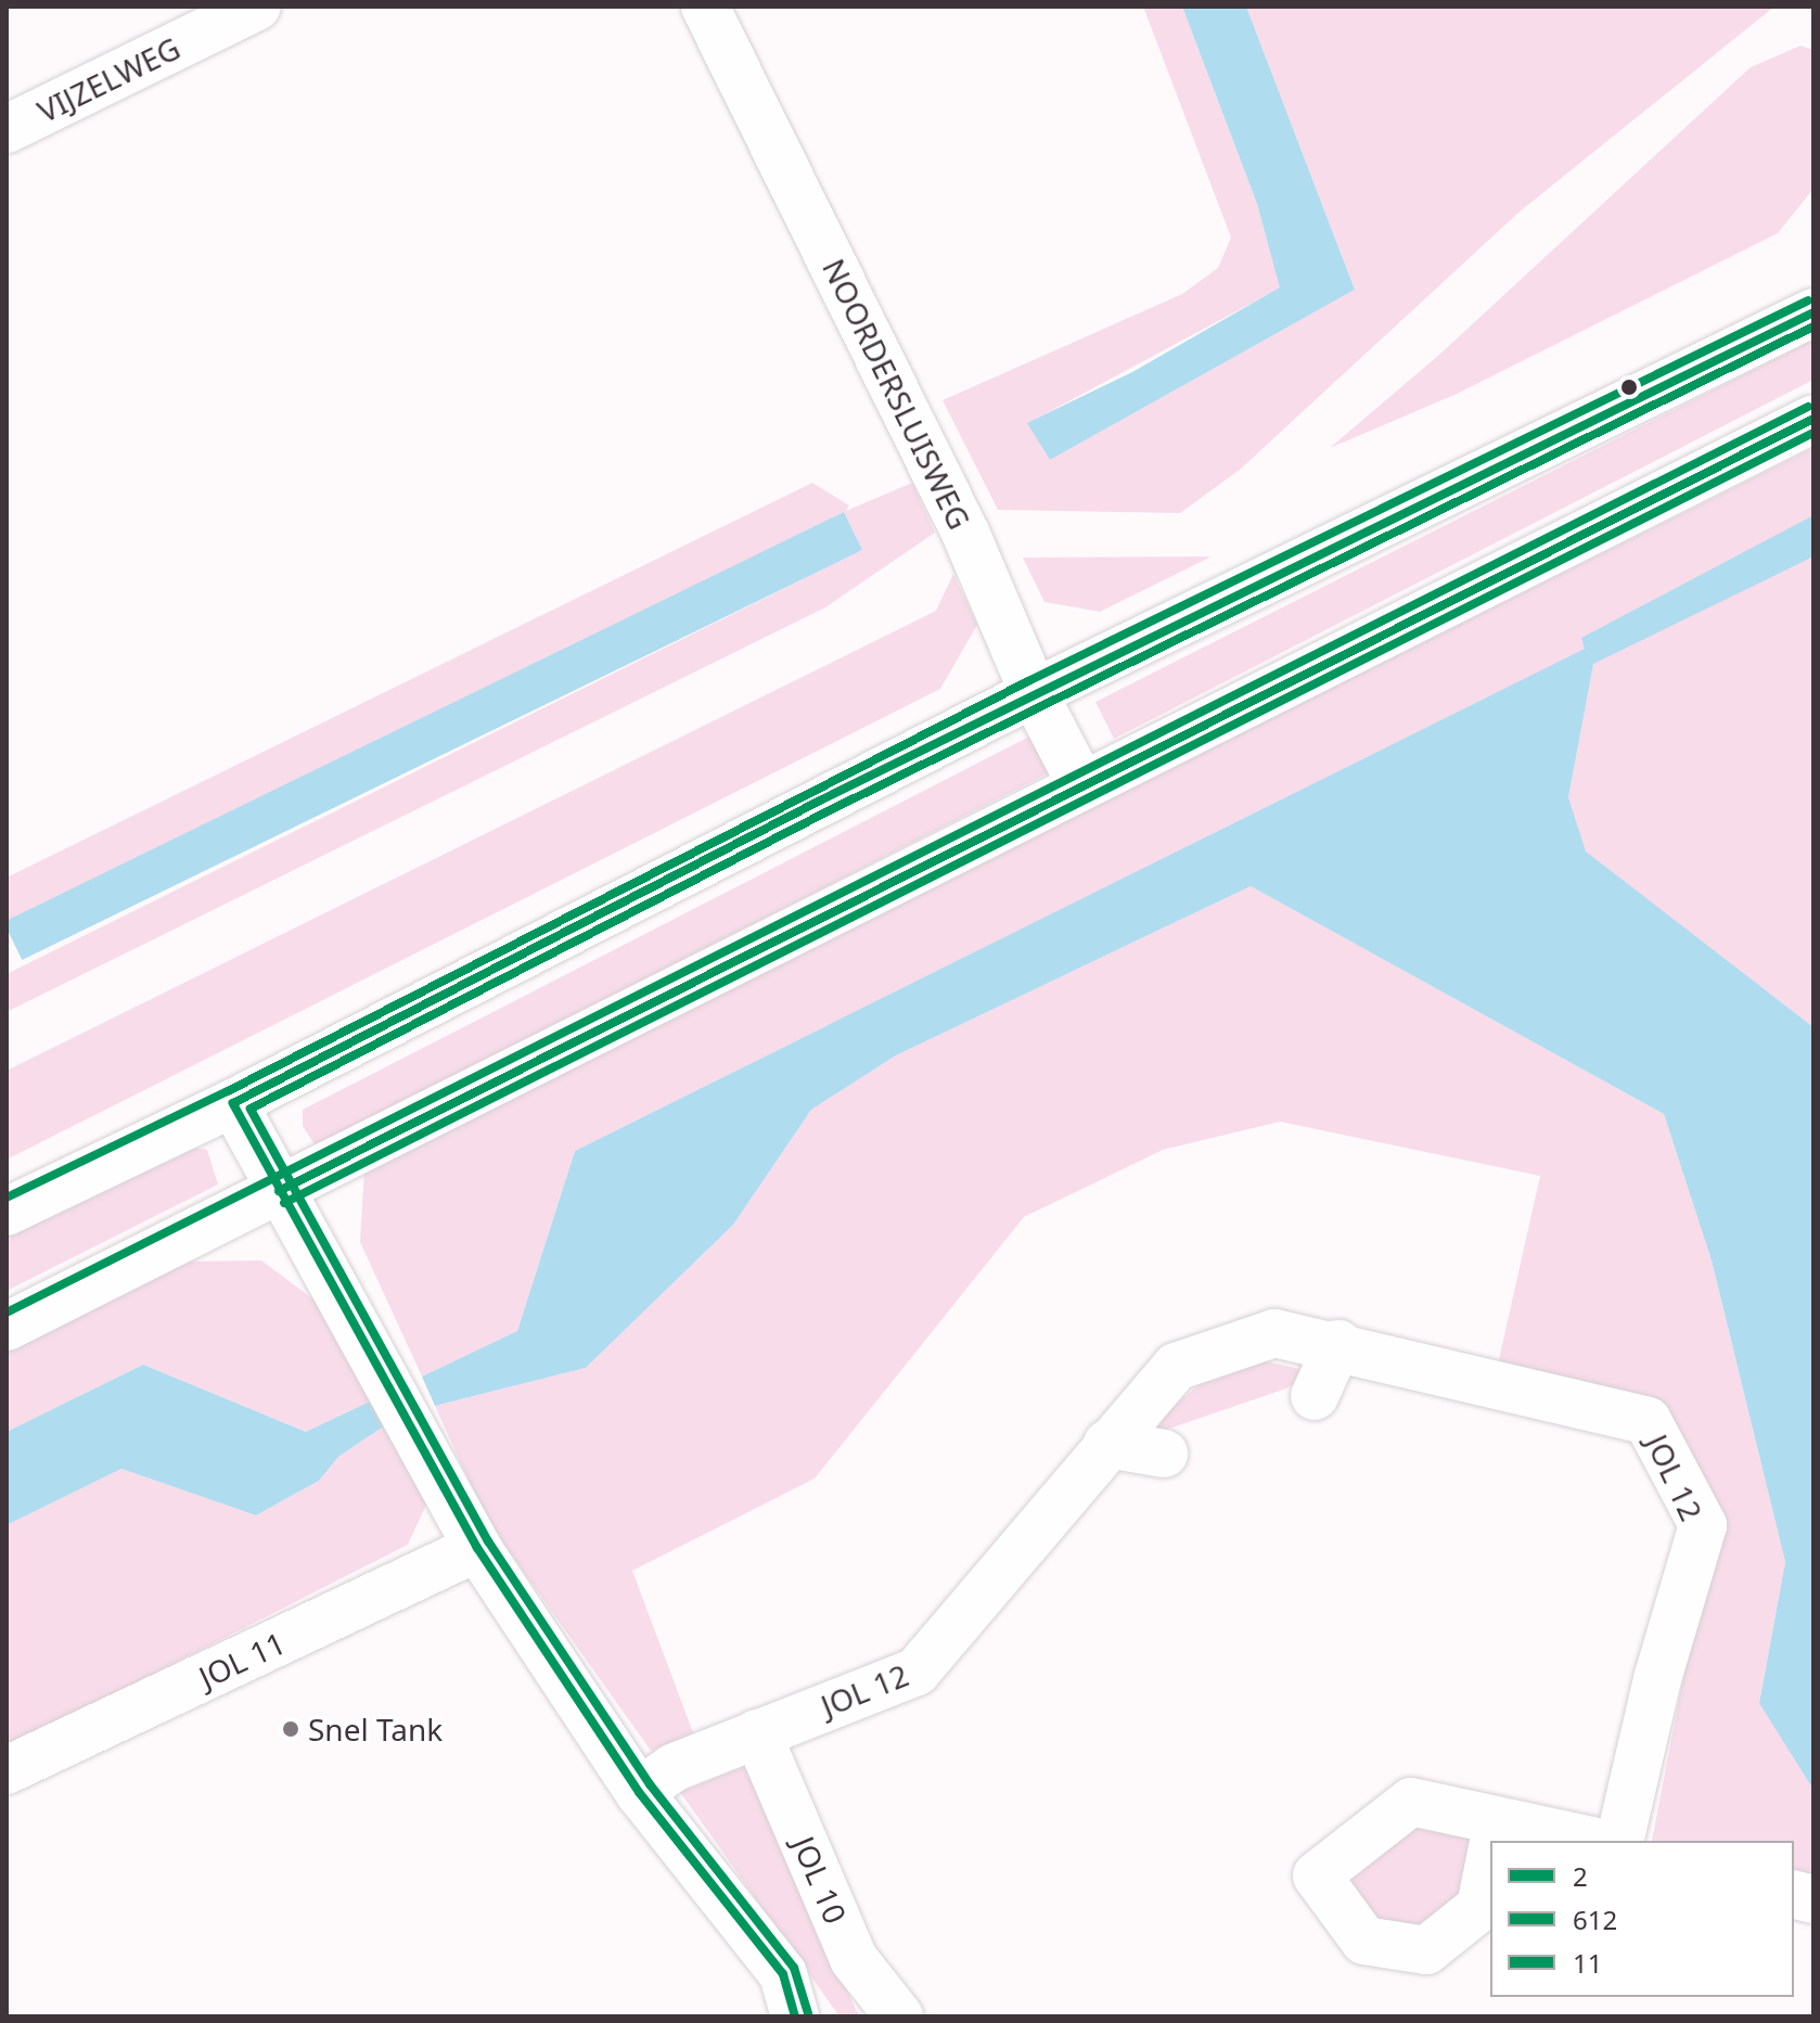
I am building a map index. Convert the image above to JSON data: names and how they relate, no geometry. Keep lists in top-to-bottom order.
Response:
{
  "streets": {
    "street": [
      "VIJZELWEG",
      "NOORDERSLUISWEG",
      "JOL 12",
      "JOL 11",
      "JOL 10"
    ]
  },
  "crossings": [
    ["JOL 12", "JOL 10"]
  ],
  "places": ["Snel Tank"],
  "lines": ["transit line 11", "transit line 2", "transit line 612"],
  "legend": ["2", "612", "11"]
}
